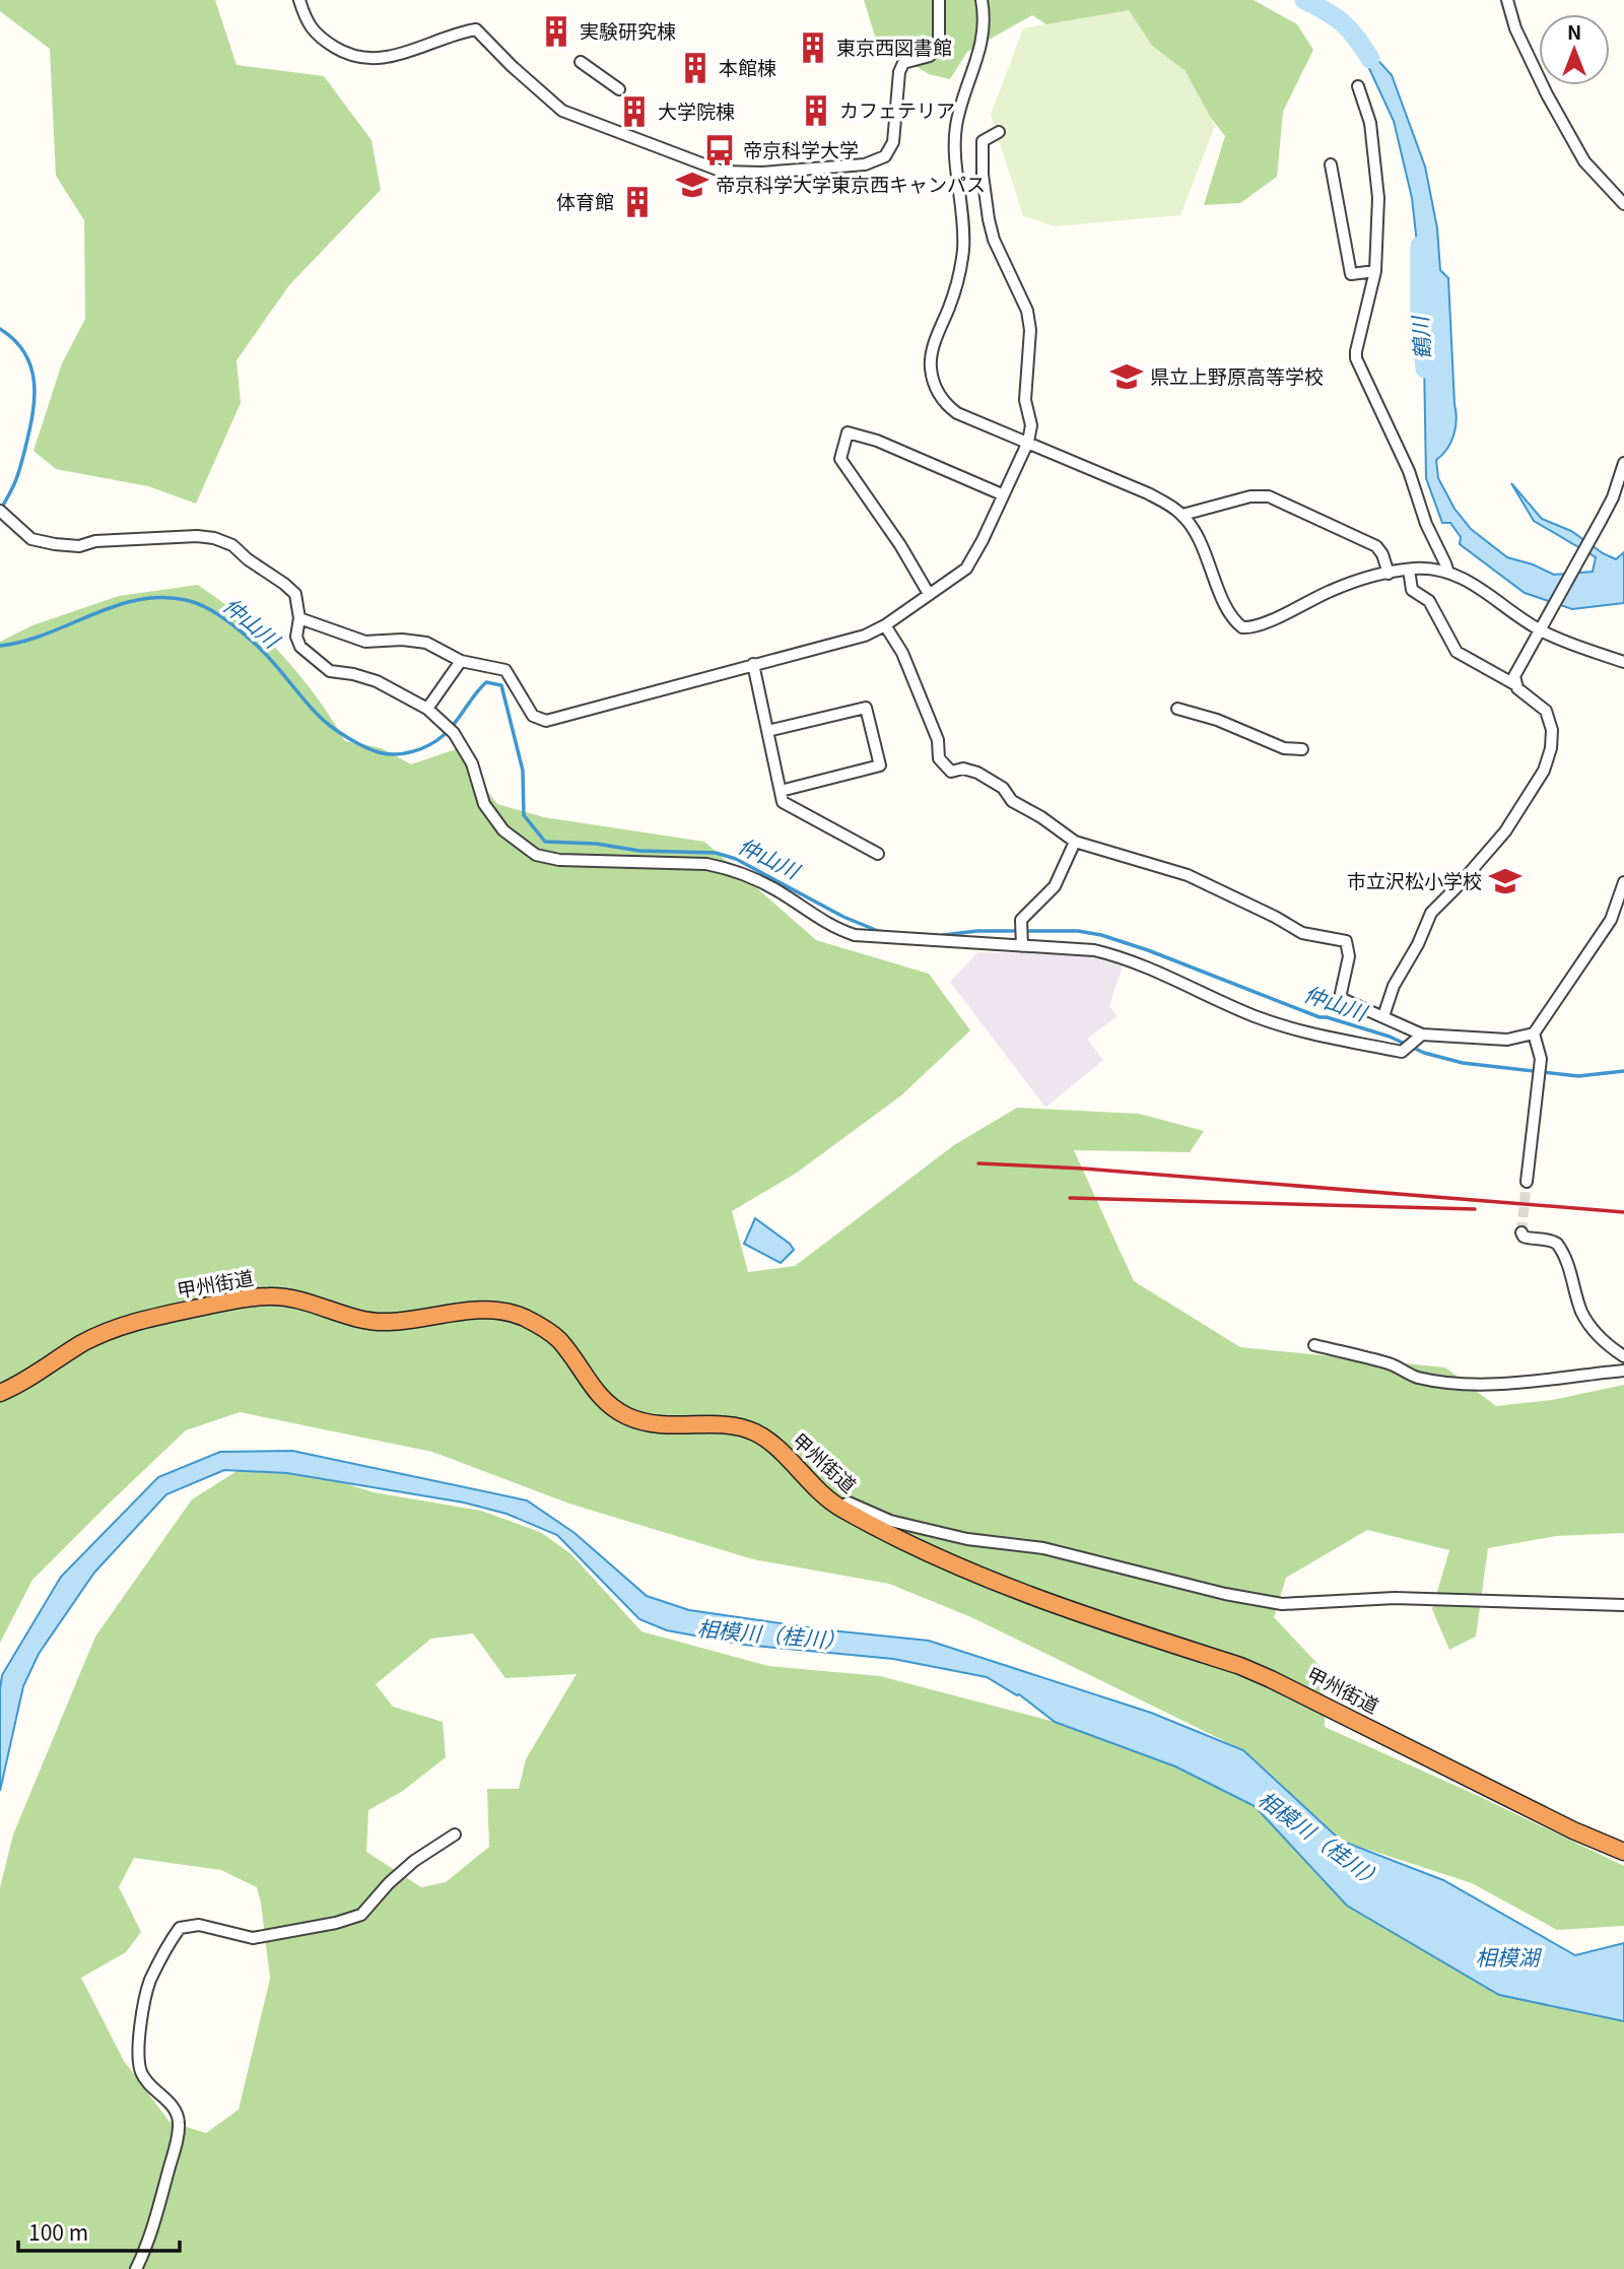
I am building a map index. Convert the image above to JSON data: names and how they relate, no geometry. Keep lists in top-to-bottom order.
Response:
{
  "streets": {
    "highway": ["甲州街道"]
  },
  "water": [
    "鶴川",
    "仲山川",
    "相模川（桂川）",
    "相模湖"
  ],
  "places": {
    "building": [
      "実験研究棟",
      "東京西図書館",
      "本館棟",
      "カフェテリア",
      "大学院棟",
      "体育館"
    ],
    "bus stop": ["帝京科学大学"],
    "school or university": ["帝京科学大学東京西キャンパス", "県立上野原高等学校", "市立沢松小学校"]
  },
  "scale_bar": "100 m",
  "north": "top"
}
